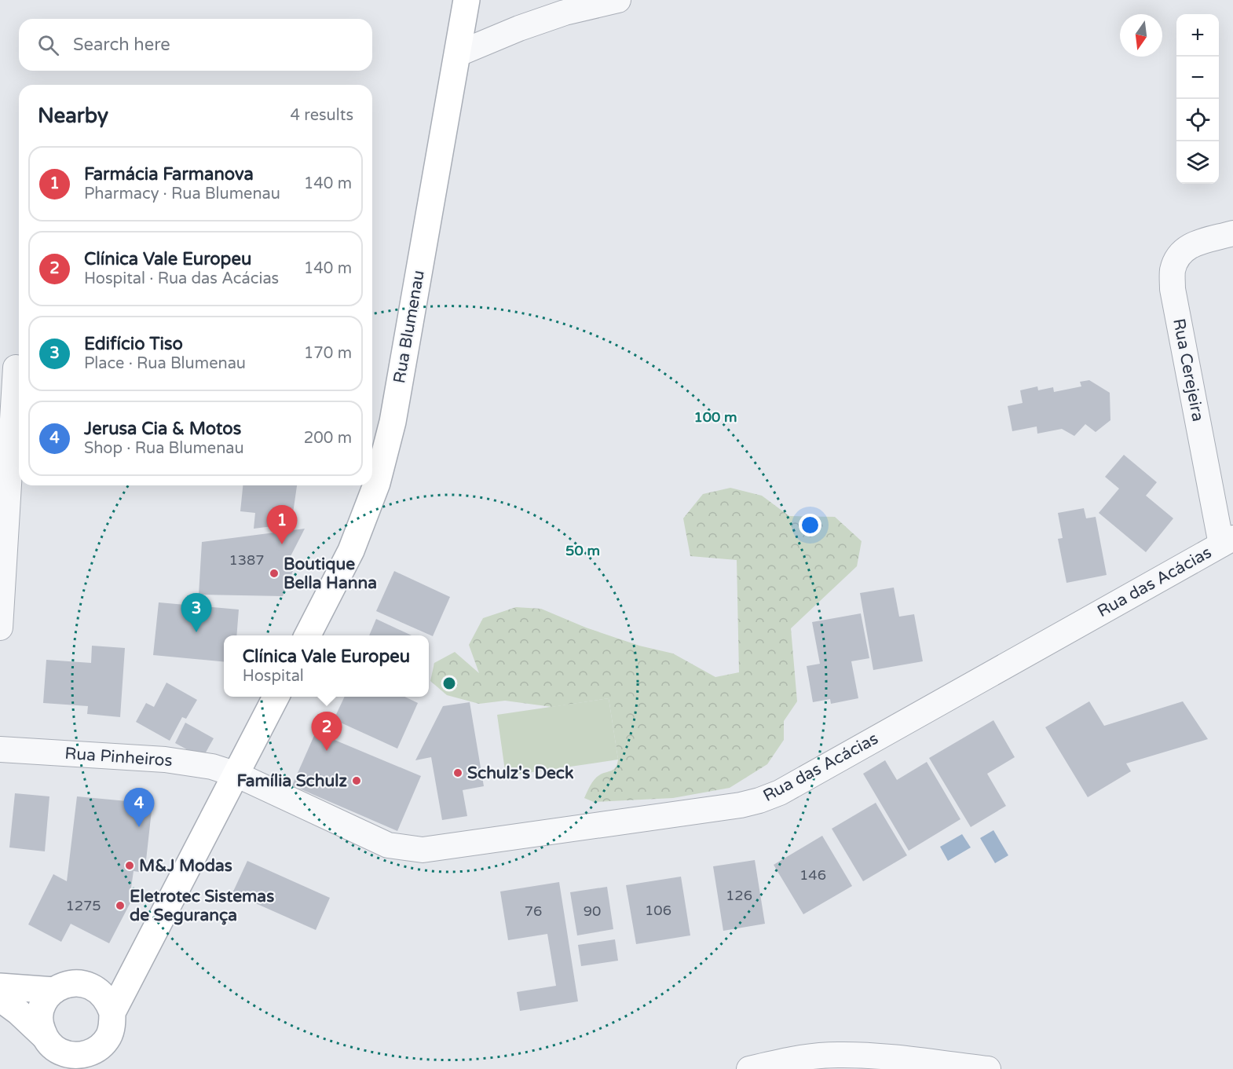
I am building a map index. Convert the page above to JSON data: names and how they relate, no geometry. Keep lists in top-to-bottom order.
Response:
{
  "streets": {
    "main road": ["Rua Blumenau"],
    "street": ["Rua Cerejeira", "Rua das Acácias", "Rua Pinheiros"]
  },
  "crossings": [
    ["Rua Cerejeira", "Rua das Acácias"],
    ["Rua das Acácias", "Rua Pinheiros"]
  ],
  "places": [
    "Boutique Bella Hanna",
    "Schulz's Deck",
    "Família Schulz",
    "M&J Modas",
    "Eletrotec Sistemas de Segurança"
  ],
  "house_numbers": [
    "1387",
    "146",
    "126",
    "1275",
    "106",
    "76",
    "90"
  ],
  "north": "bottom",
  "page": {
    "map_buttons": ["+", "−"],
    "search": "Search here",
    "heading": ["Nearby", "4 results"],
    "list": [
      {
        "mark": "1",
        "name": "Farmácia Farmanova",
        "note": "Pharmacy · Rua Blumenau",
        "value": "140 m"
      },
      {
        "mark": "2",
        "name": "Clínica Vale Europeu",
        "note": "Hospital · Rua das Acácias",
        "value": "140 m"
      },
      {
        "mark": "3",
        "name": "Edifício Tiso",
        "note": "Place · Rua Blumenau",
        "value": "170 m"
      },
      {
        "mark": "4",
        "name": "Jerusa Cia & Motos",
        "note": "Shop · Rua Blumenau",
        "value": "200 m"
      }
    ],
    "pins": [
      "1",
      "3",
      "2",
      "4"
    ],
    "popup": ["Clínica Vale Europeu", "Hospital"]
  },
  "rings": ["100 m", "50 m"]
}
